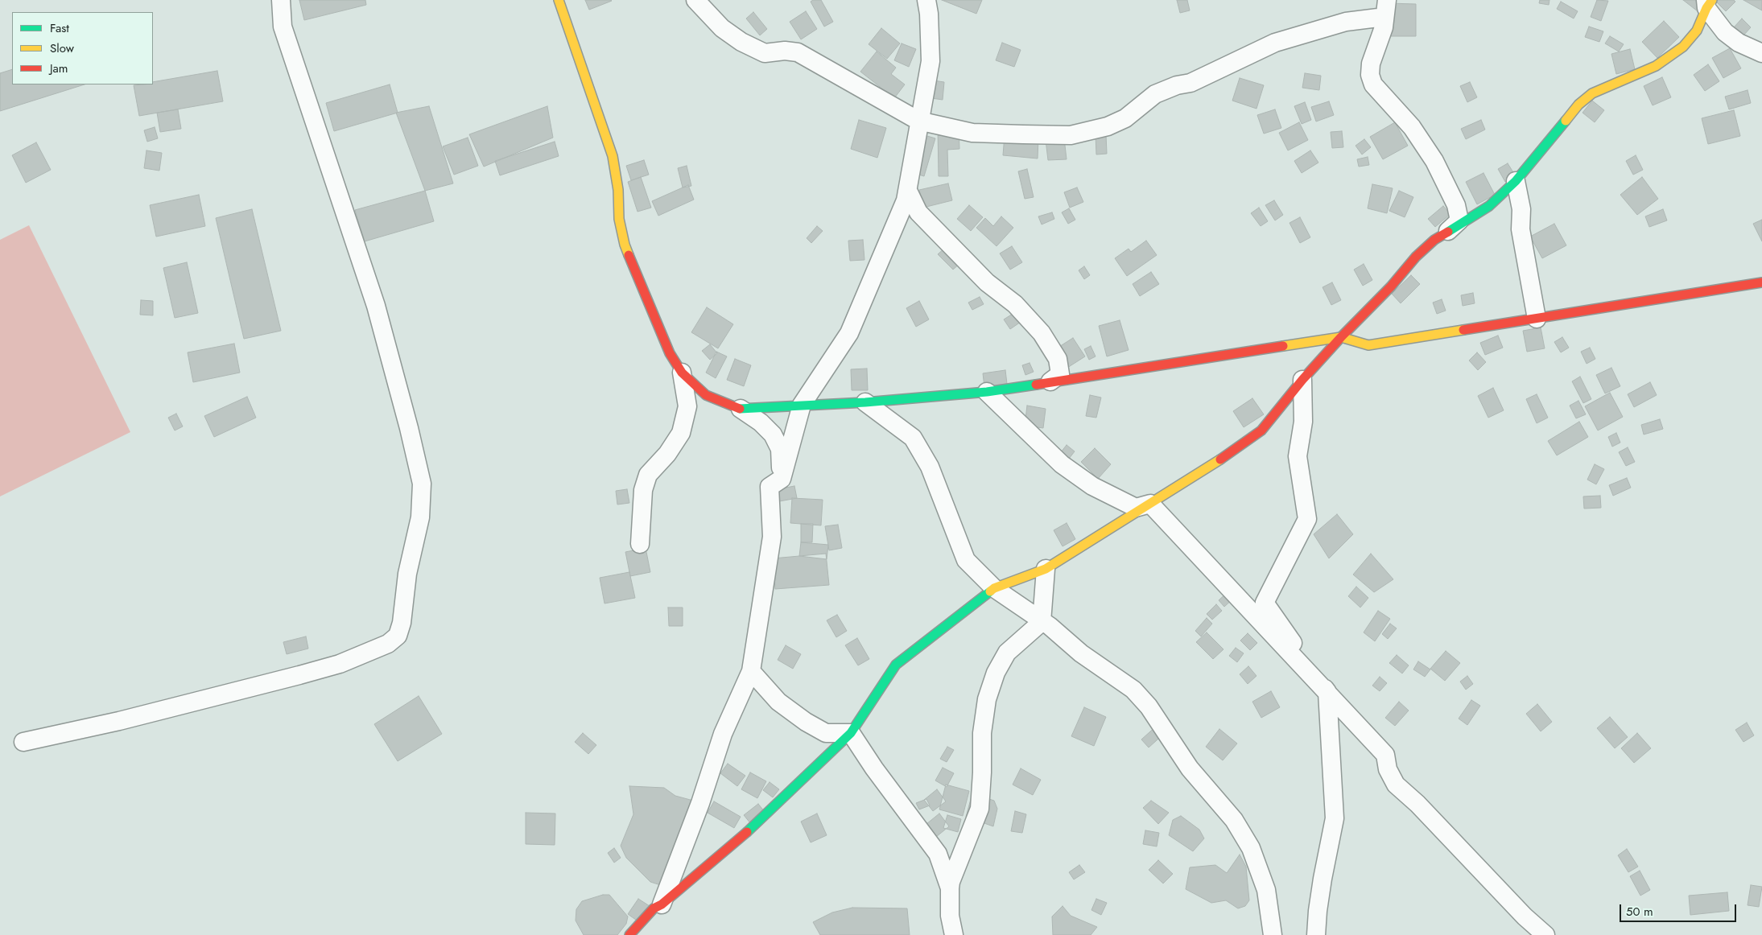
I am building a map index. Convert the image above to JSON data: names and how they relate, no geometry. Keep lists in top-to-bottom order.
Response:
{
  "legend": ["Fast", "Slow", "Jam"],
  "scale_bar": "50 m"
}
